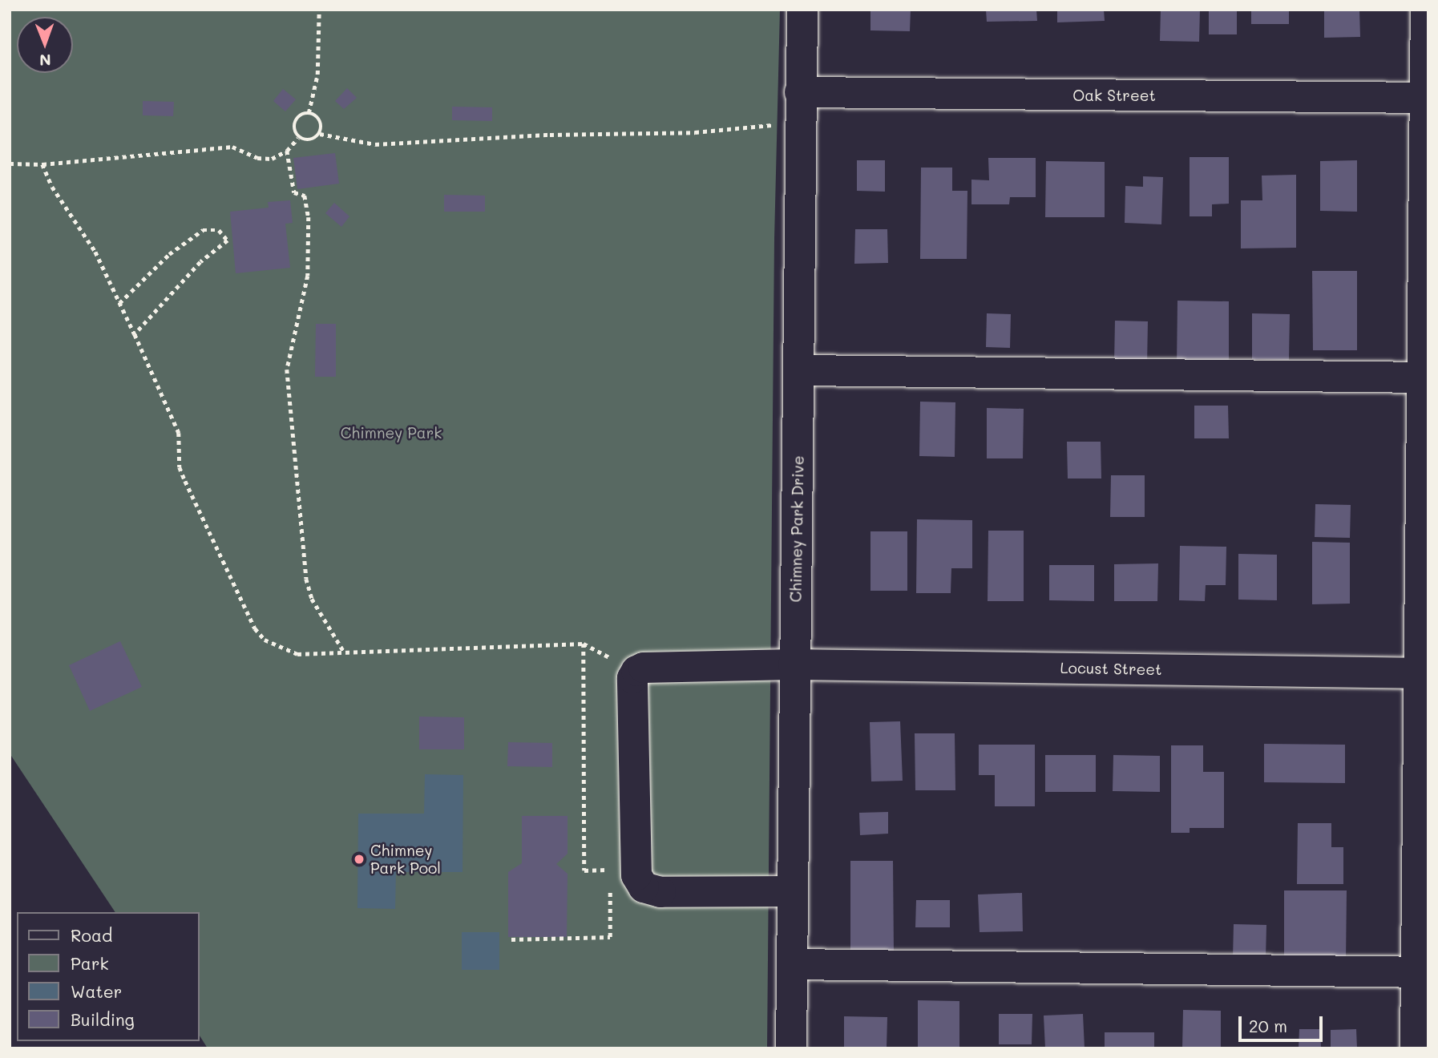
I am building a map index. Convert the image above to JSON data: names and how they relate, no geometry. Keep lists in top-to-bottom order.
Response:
{
  "streets": {
    "street": ["Oak Street", "Chimney Park Drive", "Locust Street"]
  },
  "crossings": [
    ["Oak Street", "Chimney Park Drive"],
    ["Chimney Park Drive", "Locust Street"]
  ],
  "parks": ["Chimney Park"],
  "places": ["Chimney Park Pool"],
  "legend": [
    "Road",
    "Park",
    "Water",
    "Building"
  ],
  "scale_bar": "20 m",
  "north": "bottom"
}
